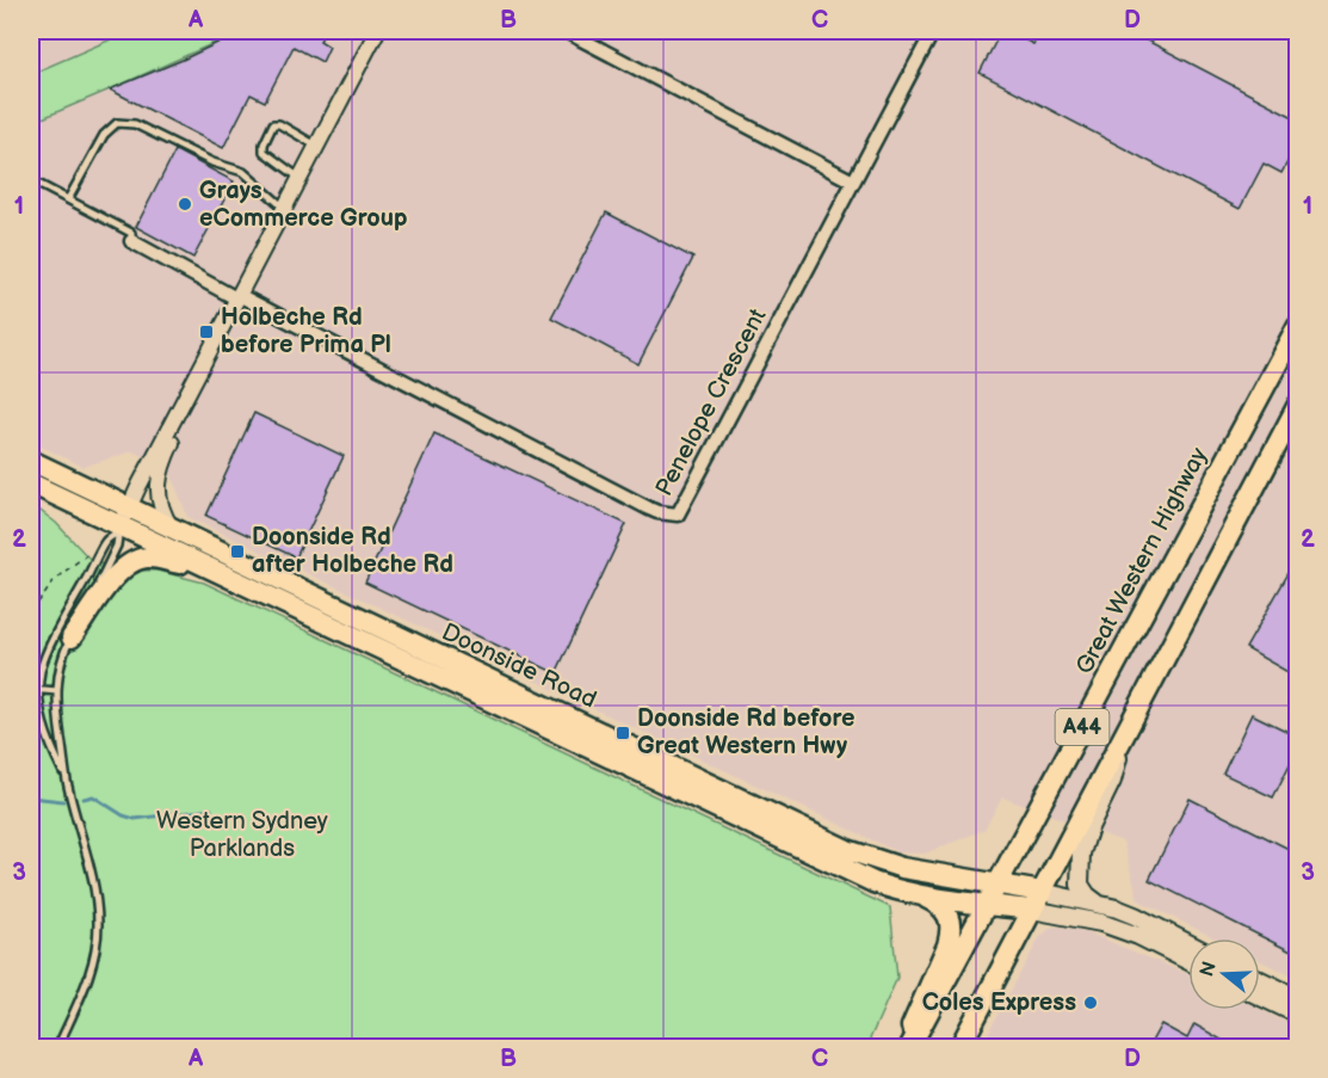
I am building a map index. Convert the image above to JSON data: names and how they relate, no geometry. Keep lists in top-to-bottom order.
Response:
{
  "streets": {
    "main road": ["Great Western Highway", "Doonside Road", "A44"],
    "street": ["Penelope Crescent"]
  },
  "crossings": [
    ["Great Western Highway", "Doonside Road"],
    ["Doonside Road", "A44"]
  ],
  "parks": ["Western Sydney Parklands"],
  "places": {
    "other": ["Grays eCommerce Group", "Coles Express"],
    "transit": ["Holbeche Rd before Prima Pl", "Doonside Rd after Holbeche Rd", "Doonside Rd before Great Western Hwy"]
  },
  "north": "left",
  "grid": {
    "columns": [
      "A",
      "B",
      "C",
      "D"
    ],
    "rows": ["1", "2", "3"]
  }
}
